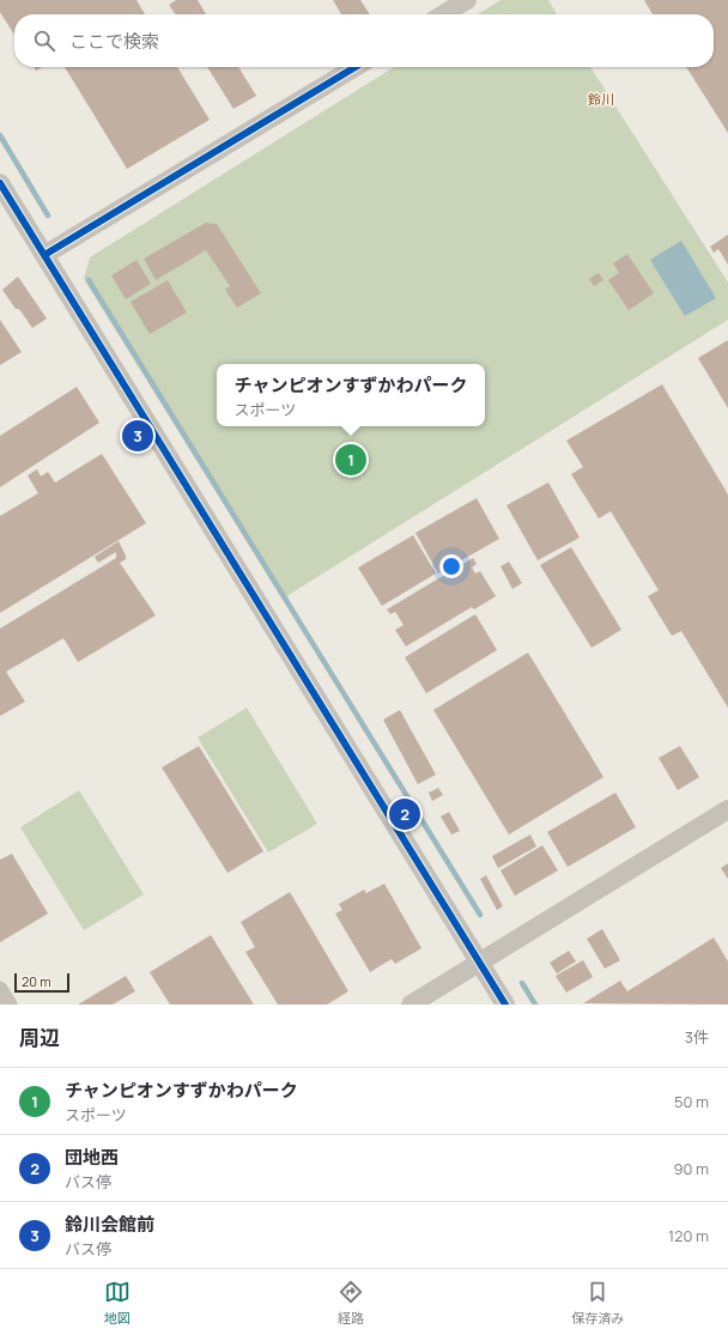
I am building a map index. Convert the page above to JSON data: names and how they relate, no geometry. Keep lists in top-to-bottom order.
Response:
{
  "districts": ["鈴川"],
  "scale_bar": "20 m",
  "page": {
    "search": "ここで検索",
    "popup": ["チャンピオンすずかわパーク", "スポーツ"],
    "pins": ["3", "1", "2"],
    "scale": "20 m",
    "heading": ["周辺", "3件"],
    "list": [
      {
        "mark": "1",
        "name": "チャンピオンすずかわパーク",
        "note": "スポーツ",
        "value": "50 m"
      },
      {
        "mark": "2",
        "name": "団地西",
        "note": "バス停",
        "value": "90 m"
      },
      {
        "mark": "3",
        "name": "鈴川会館前",
        "note": "バス停",
        "value": "120 m"
      }
    ],
    "nav": ["地図", "経路", "保存済み"]
  }
}
